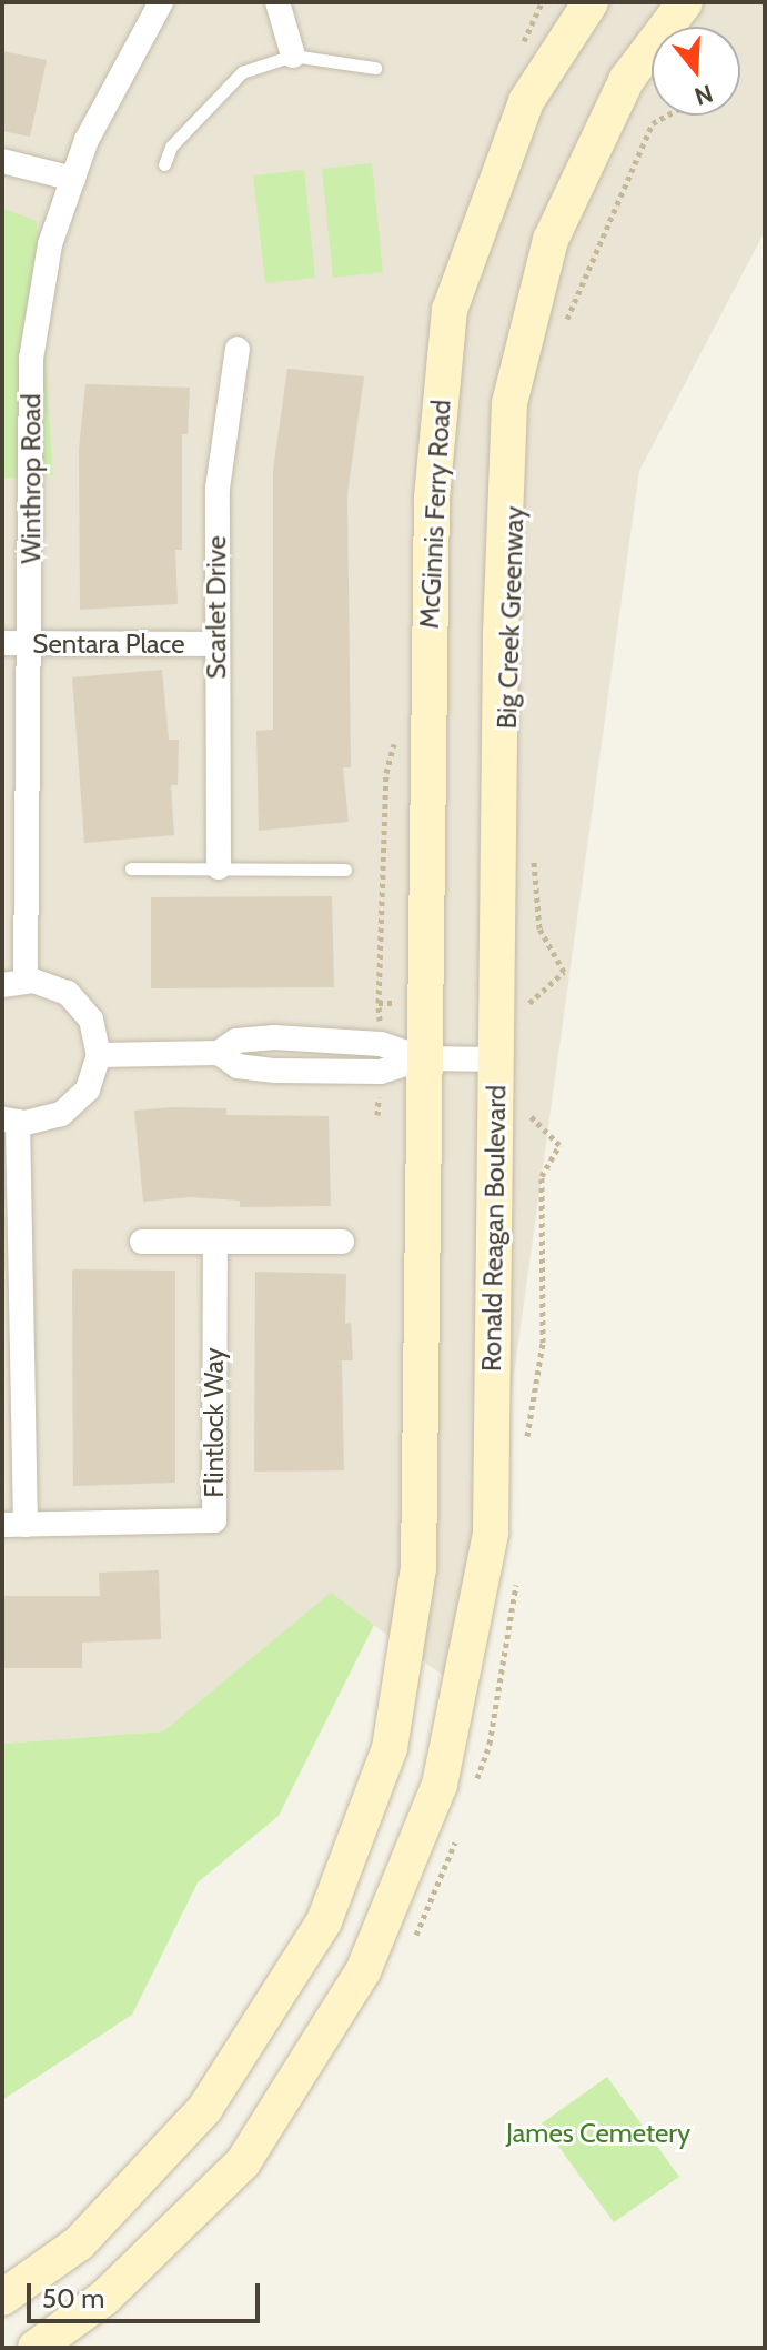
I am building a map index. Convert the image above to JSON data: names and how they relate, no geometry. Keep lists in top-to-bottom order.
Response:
{
  "streets": {
    "main road": ["McGinnis Ferry Road", "Ronald Reagan Boulevard"],
    "street": [
      "Winthrop Road",
      "Scarlet Drive",
      "Sentara Place",
      "Flintlock Way"
    ]
  },
  "crossings": [
    ["Winthrop Road", "Sentara Place"],
    ["Scarlet Drive", "Sentara Place"]
  ],
  "parks": ["James Cemetery"],
  "scale_bar": "50 m",
  "north": "bottom"
}
